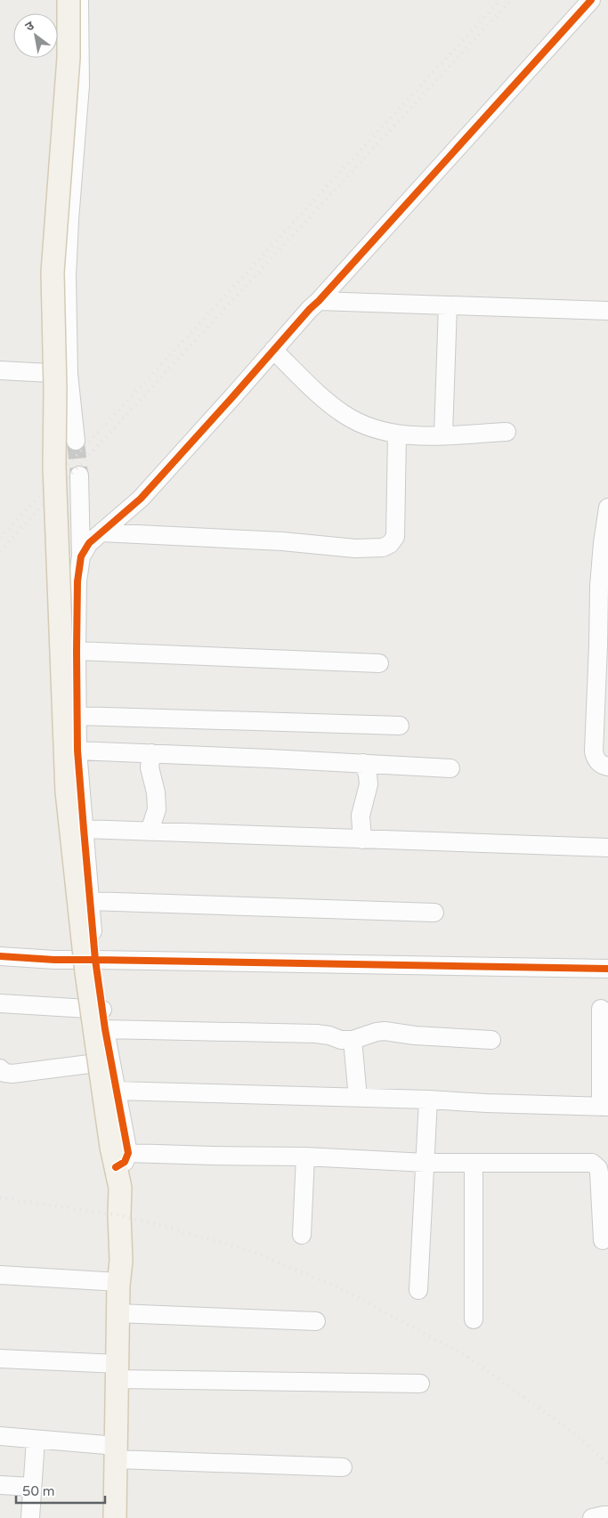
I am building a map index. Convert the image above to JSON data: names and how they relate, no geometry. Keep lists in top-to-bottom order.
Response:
{
  "scale_bar": "50 m",
  "north": "top left"
}
